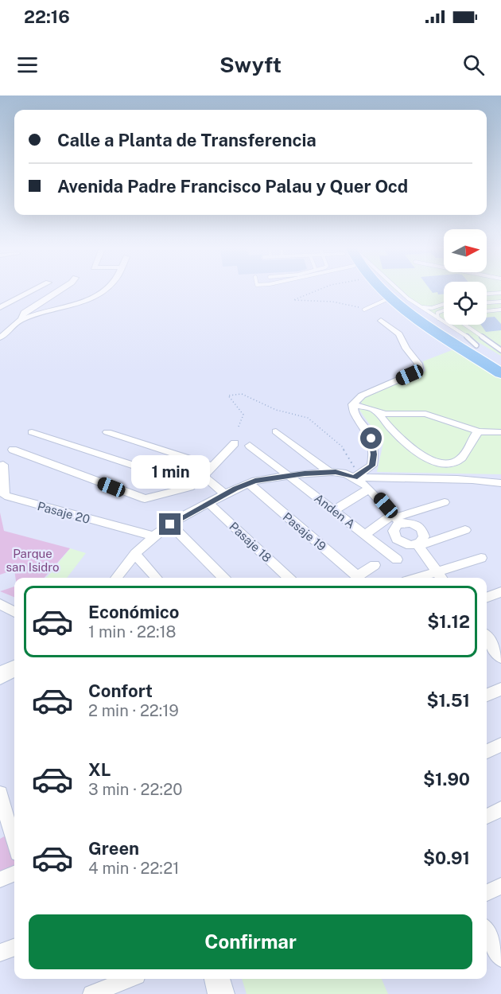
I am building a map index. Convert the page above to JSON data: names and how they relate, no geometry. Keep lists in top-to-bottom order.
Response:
{
  "streets": {
    "street": [
      "Anden A",
      "Pasaje 20",
      "Pasaje 19",
      "Pasaje 18"
    ]
  },
  "parks": ["Parque san Isidro"],
  "north": "right",
  "page": {
    "status": "22:16",
    "header": "Swyft",
    "banner": ["Calle a Planta de Transferencia", "Avenida Padre Francisco Palau y Quer Ocd"],
    "bubble": "1 min",
    "list": [
      {
        "name": "Económico",
        "note": "1 min · 22:18",
        "value": "$1.12"
      },
      {
        "name": "Confort",
        "note": "2 min · 22:19",
        "value": "$1.51"
      },
      {
        "name": "XL",
        "note": "3 min · 22:20",
        "value": "$1.90"
      },
      {
        "name": "Green",
        "note": "4 min · 22:21",
        "value": "$0.91"
      }
    ],
    "buttons": "Confirmar"
  }
}
